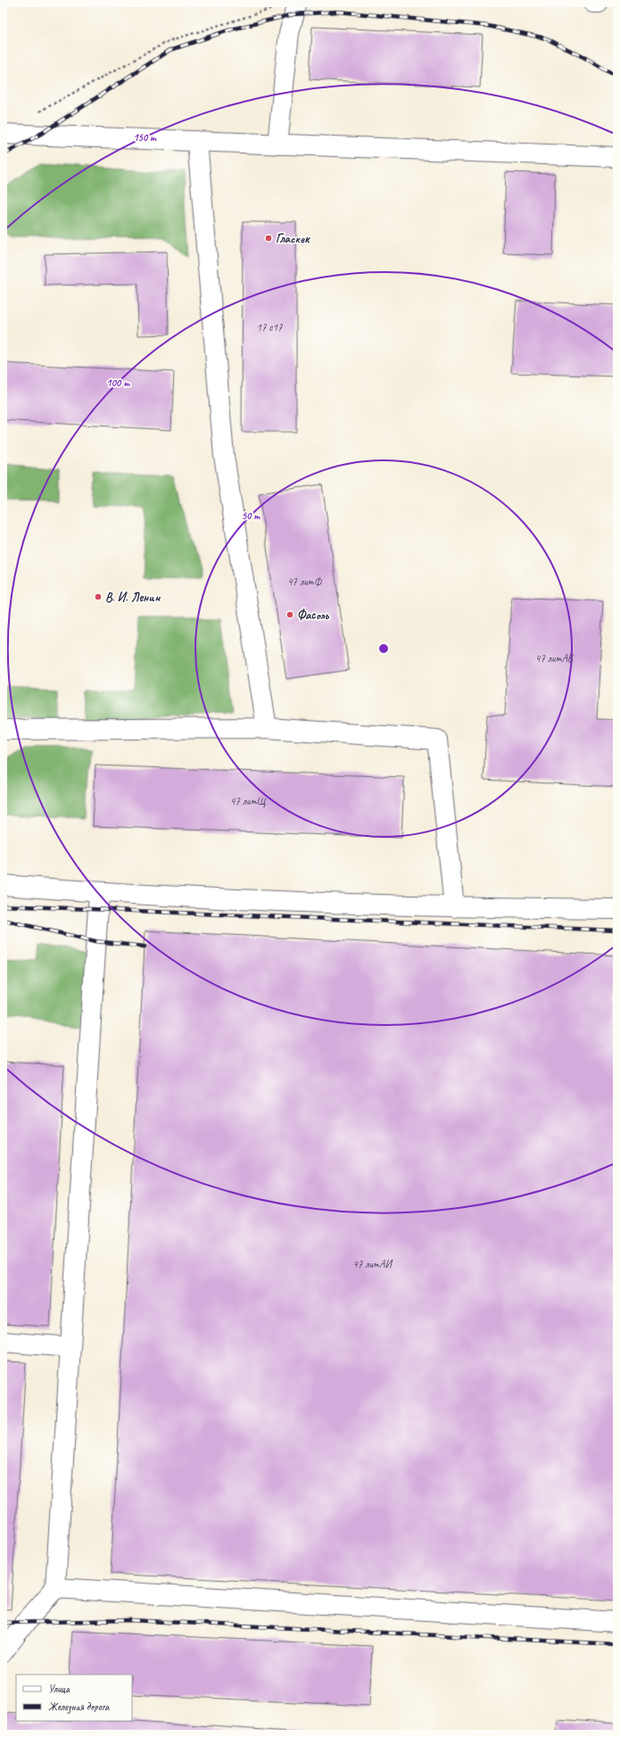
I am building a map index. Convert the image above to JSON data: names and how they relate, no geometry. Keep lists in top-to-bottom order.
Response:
{
  "places": ["Гласкек", "В. И. Ленин", "Фасоль"],
  "house_numbers": [
    "17 с17",
    "47 литФ",
    "47 литАВ",
    "47 литЩ",
    "47 литАИ"
  ],
  "legend": ["Улица", "Железная дорога"],
  "rings": ["150 m", "100 m", "50 m"]
}
